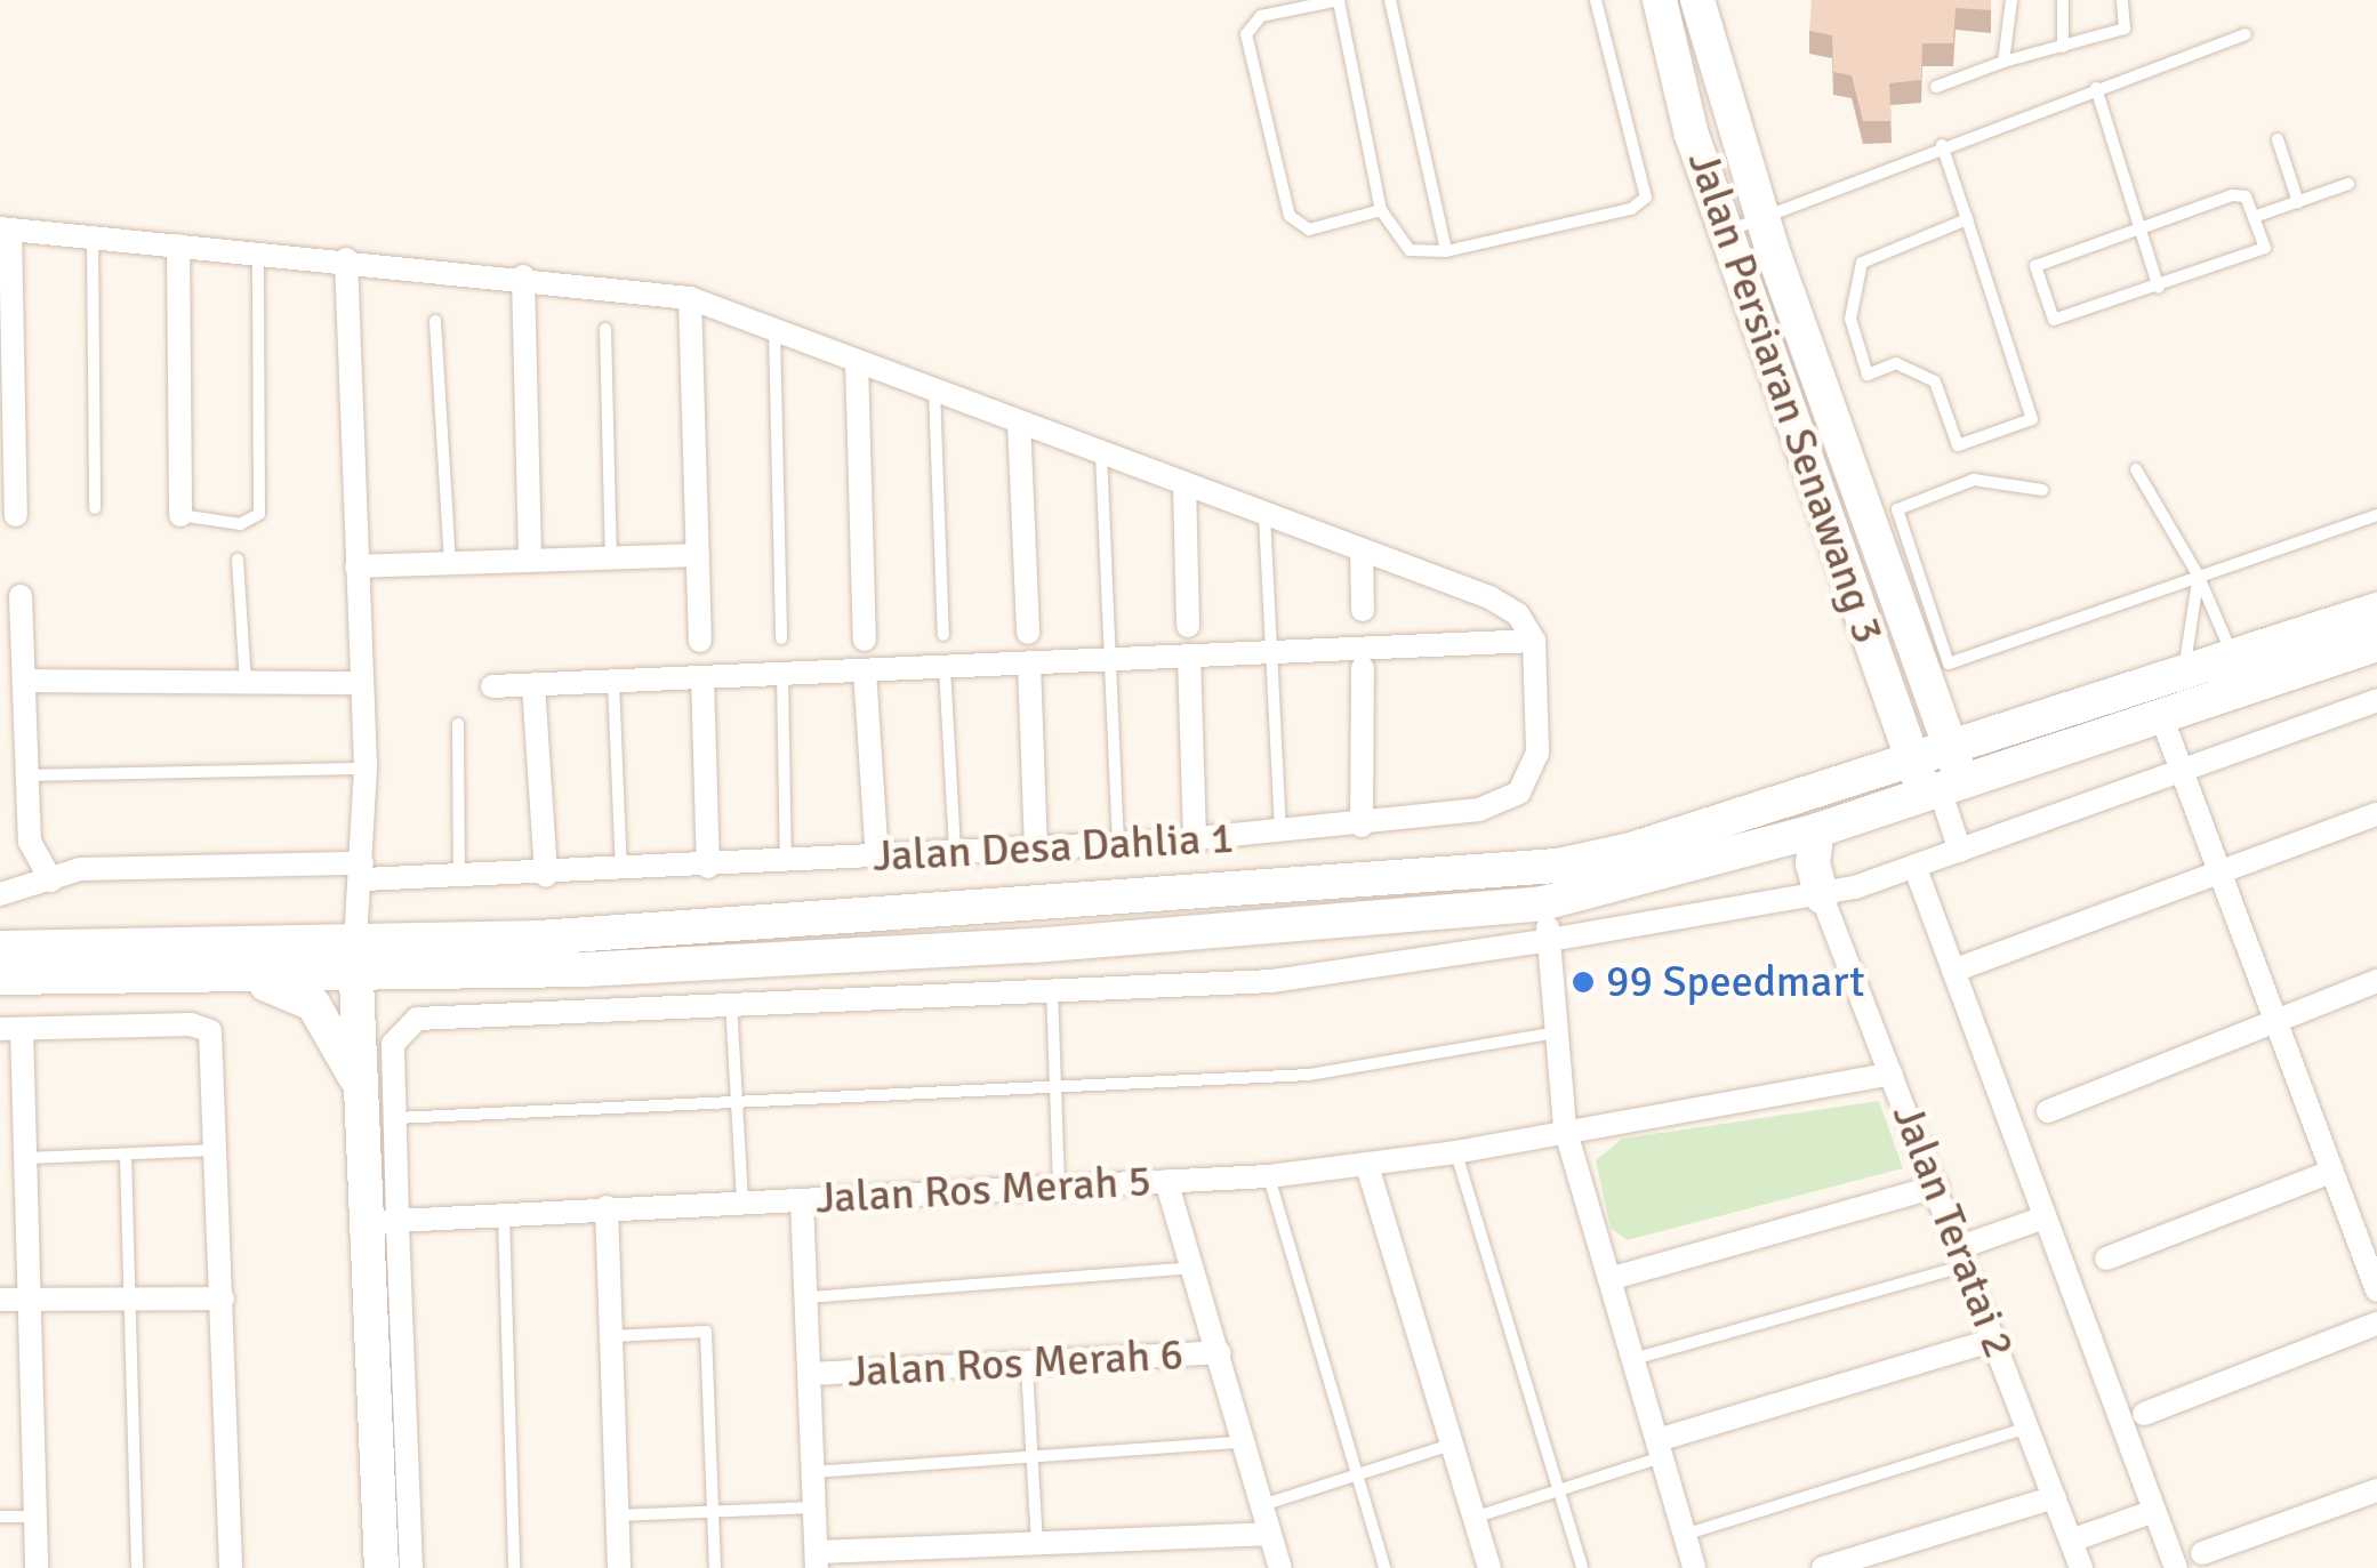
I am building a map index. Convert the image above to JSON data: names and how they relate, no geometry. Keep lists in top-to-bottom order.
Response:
{
  "streets": {
    "street": [
      "Jalan Persiaran Senawang 3",
      "Jalan Desa Dahlia 1",
      "Jalan Ros Merah 5",
      "Jalan Teratai 2",
      "Jalan Ros Merah 6"
    ]
  },
  "crossings": [
    ["Jalan Ros Merah 5", "Jalan Teratai 2"]
  ],
  "places": ["99 Speedmart"]
}
